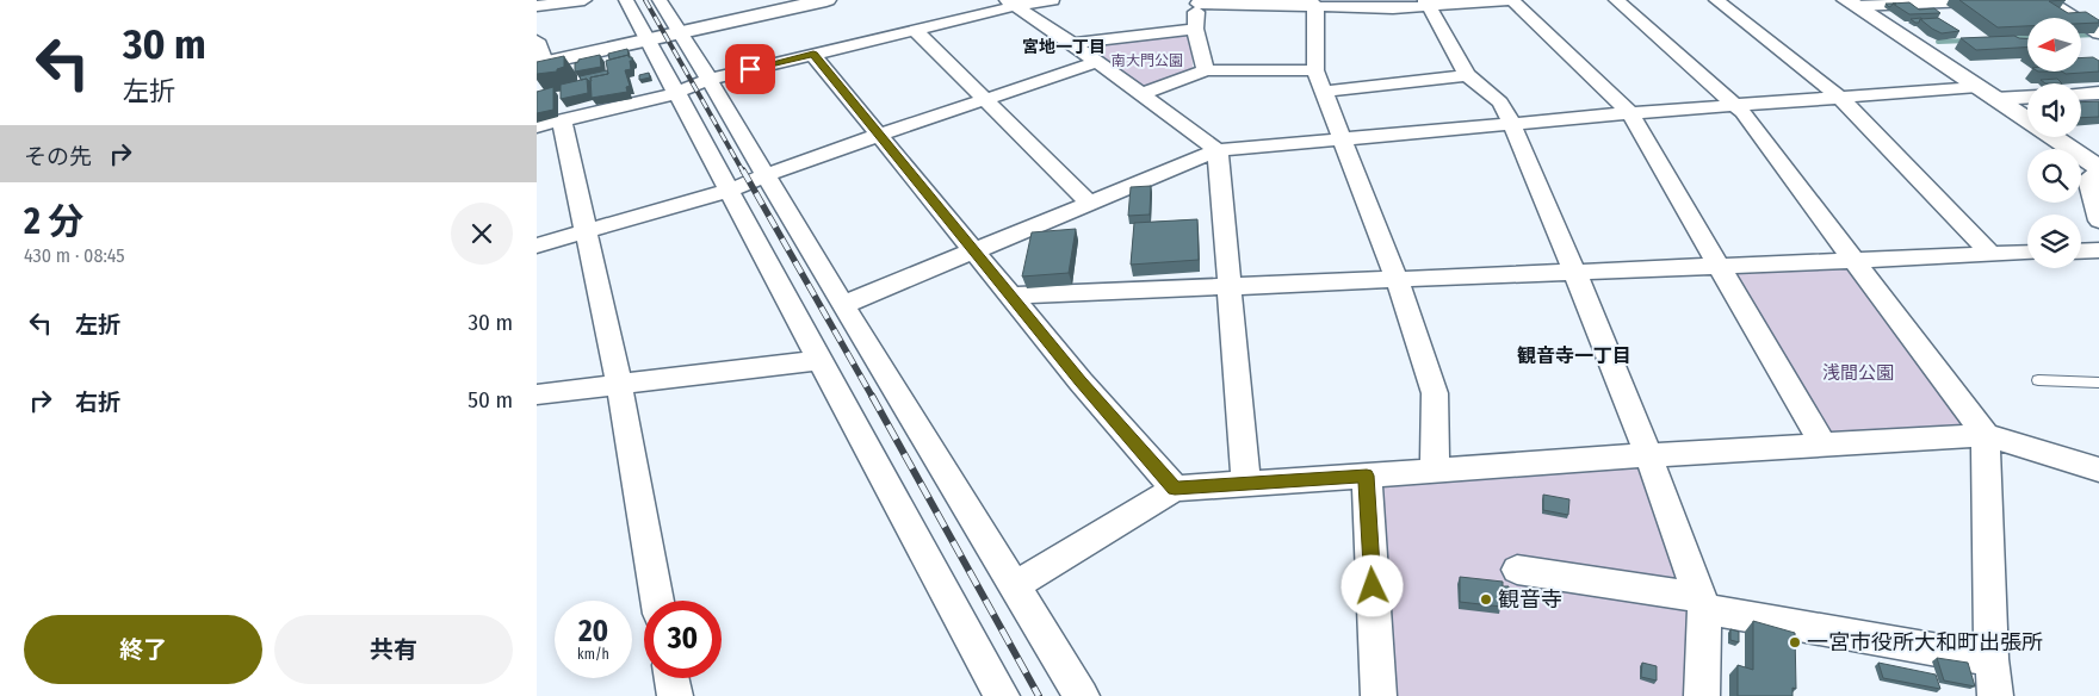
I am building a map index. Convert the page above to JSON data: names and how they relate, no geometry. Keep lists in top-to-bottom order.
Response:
{
  "districts": ["宮地一丁目", "観音寺一丁目"],
  "parks": ["南大門公園", "浅間公園"],
  "places": ["観音寺", "一宮市役所大和町出張所"],
  "north": "left",
  "page": {
    "turn": ["30 m", "左折"],
    "then": "その先",
    "heading": ["2 分", "430 m · 08:45"],
    "list": [
      {
        "name": "左折",
        "value": "30 m"
      },
      {
        "name": "右折",
        "value": "50 m"
      }
    ],
    "speed": "20 km/h",
    "limit": "30",
    "buttons": ["終了", "共有"]
  }
}
